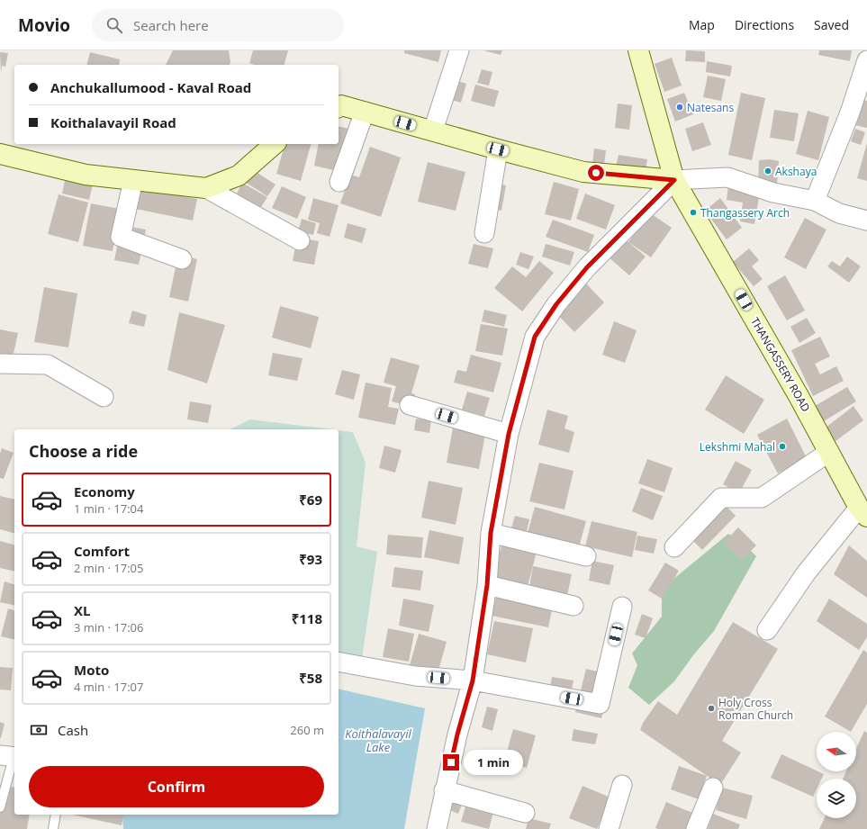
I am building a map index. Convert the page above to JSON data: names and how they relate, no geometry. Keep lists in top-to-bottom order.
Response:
{
  "streets": {
    "street": ["THANGASSERY ROAD"]
  },
  "water": ["Koithalavayil Lake"],
  "places": [
    "Natesans",
    "Akshaya",
    "Thangassery Arch",
    "Lekshmi Mahal",
    "Holy Cross Roman Church"
  ],
  "north": "left",
  "page": {
    "header": "Movio",
    "search": "Search here",
    "nav": ["Map", "Directions", "Saved"],
    "banner": ["Anchukallumood - Kaval Road", "Koithalavayil Road"],
    "heading": "Choose a ride",
    "list": [
      {
        "name": "Economy",
        "note": "1 min · 17:04",
        "value": "₹69"
      },
      {
        "name": "Comfort",
        "note": "2 min · 17:05",
        "value": "₹93"
      },
      {
        "name": "XL",
        "note": "3 min · 17:06",
        "value": "₹118"
      },
      {
        "name": "Moto",
        "note": "4 min · 17:07",
        "value": "₹58"
      }
    ],
    "pay": ["Cash", "260 m"],
    "bubble": "1 min",
    "buttons": "Confirm"
  }
}
